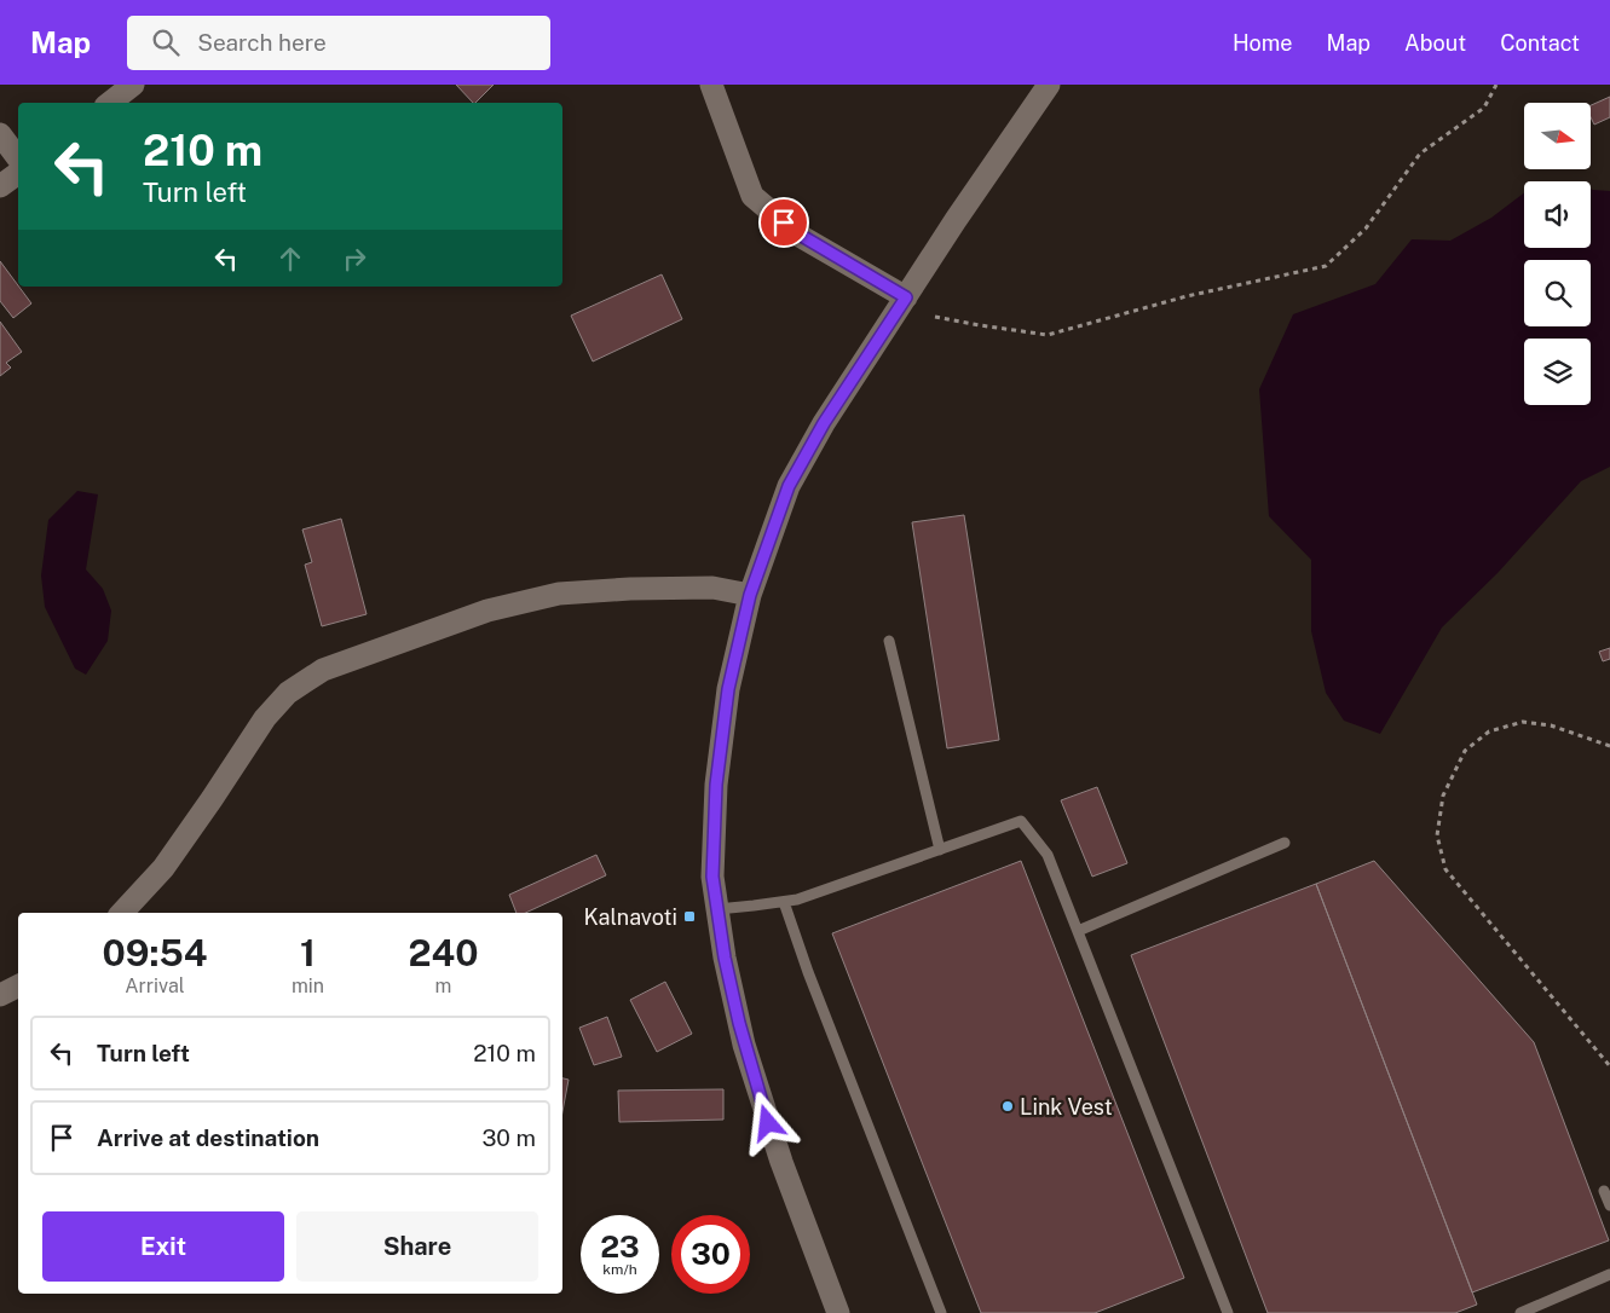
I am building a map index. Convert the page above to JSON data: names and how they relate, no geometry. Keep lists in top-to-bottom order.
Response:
{
  "places": {
    "transit": ["Kalnavoti"],
    "other": ["Link Vest"]
  },
  "north": "right",
  "page": {
    "header": "Map",
    "search": "Search here",
    "nav": [
      "Home",
      "Map",
      "About",
      "Contact"
    ],
    "turn": ["210 m", "Turn left"],
    "eta": [
      "09:54",
      "Arrival",
      "1",
      "min",
      "240",
      "m"
    ],
    "list": [
      {
        "name": "Turn left",
        "value": "210 m"
      },
      {
        "name": "Arrive at destination",
        "value": "30 m"
      }
    ],
    "buttons": ["Exit", "Share"],
    "speed": "23 km/h",
    "limit": "30"
  }
}
